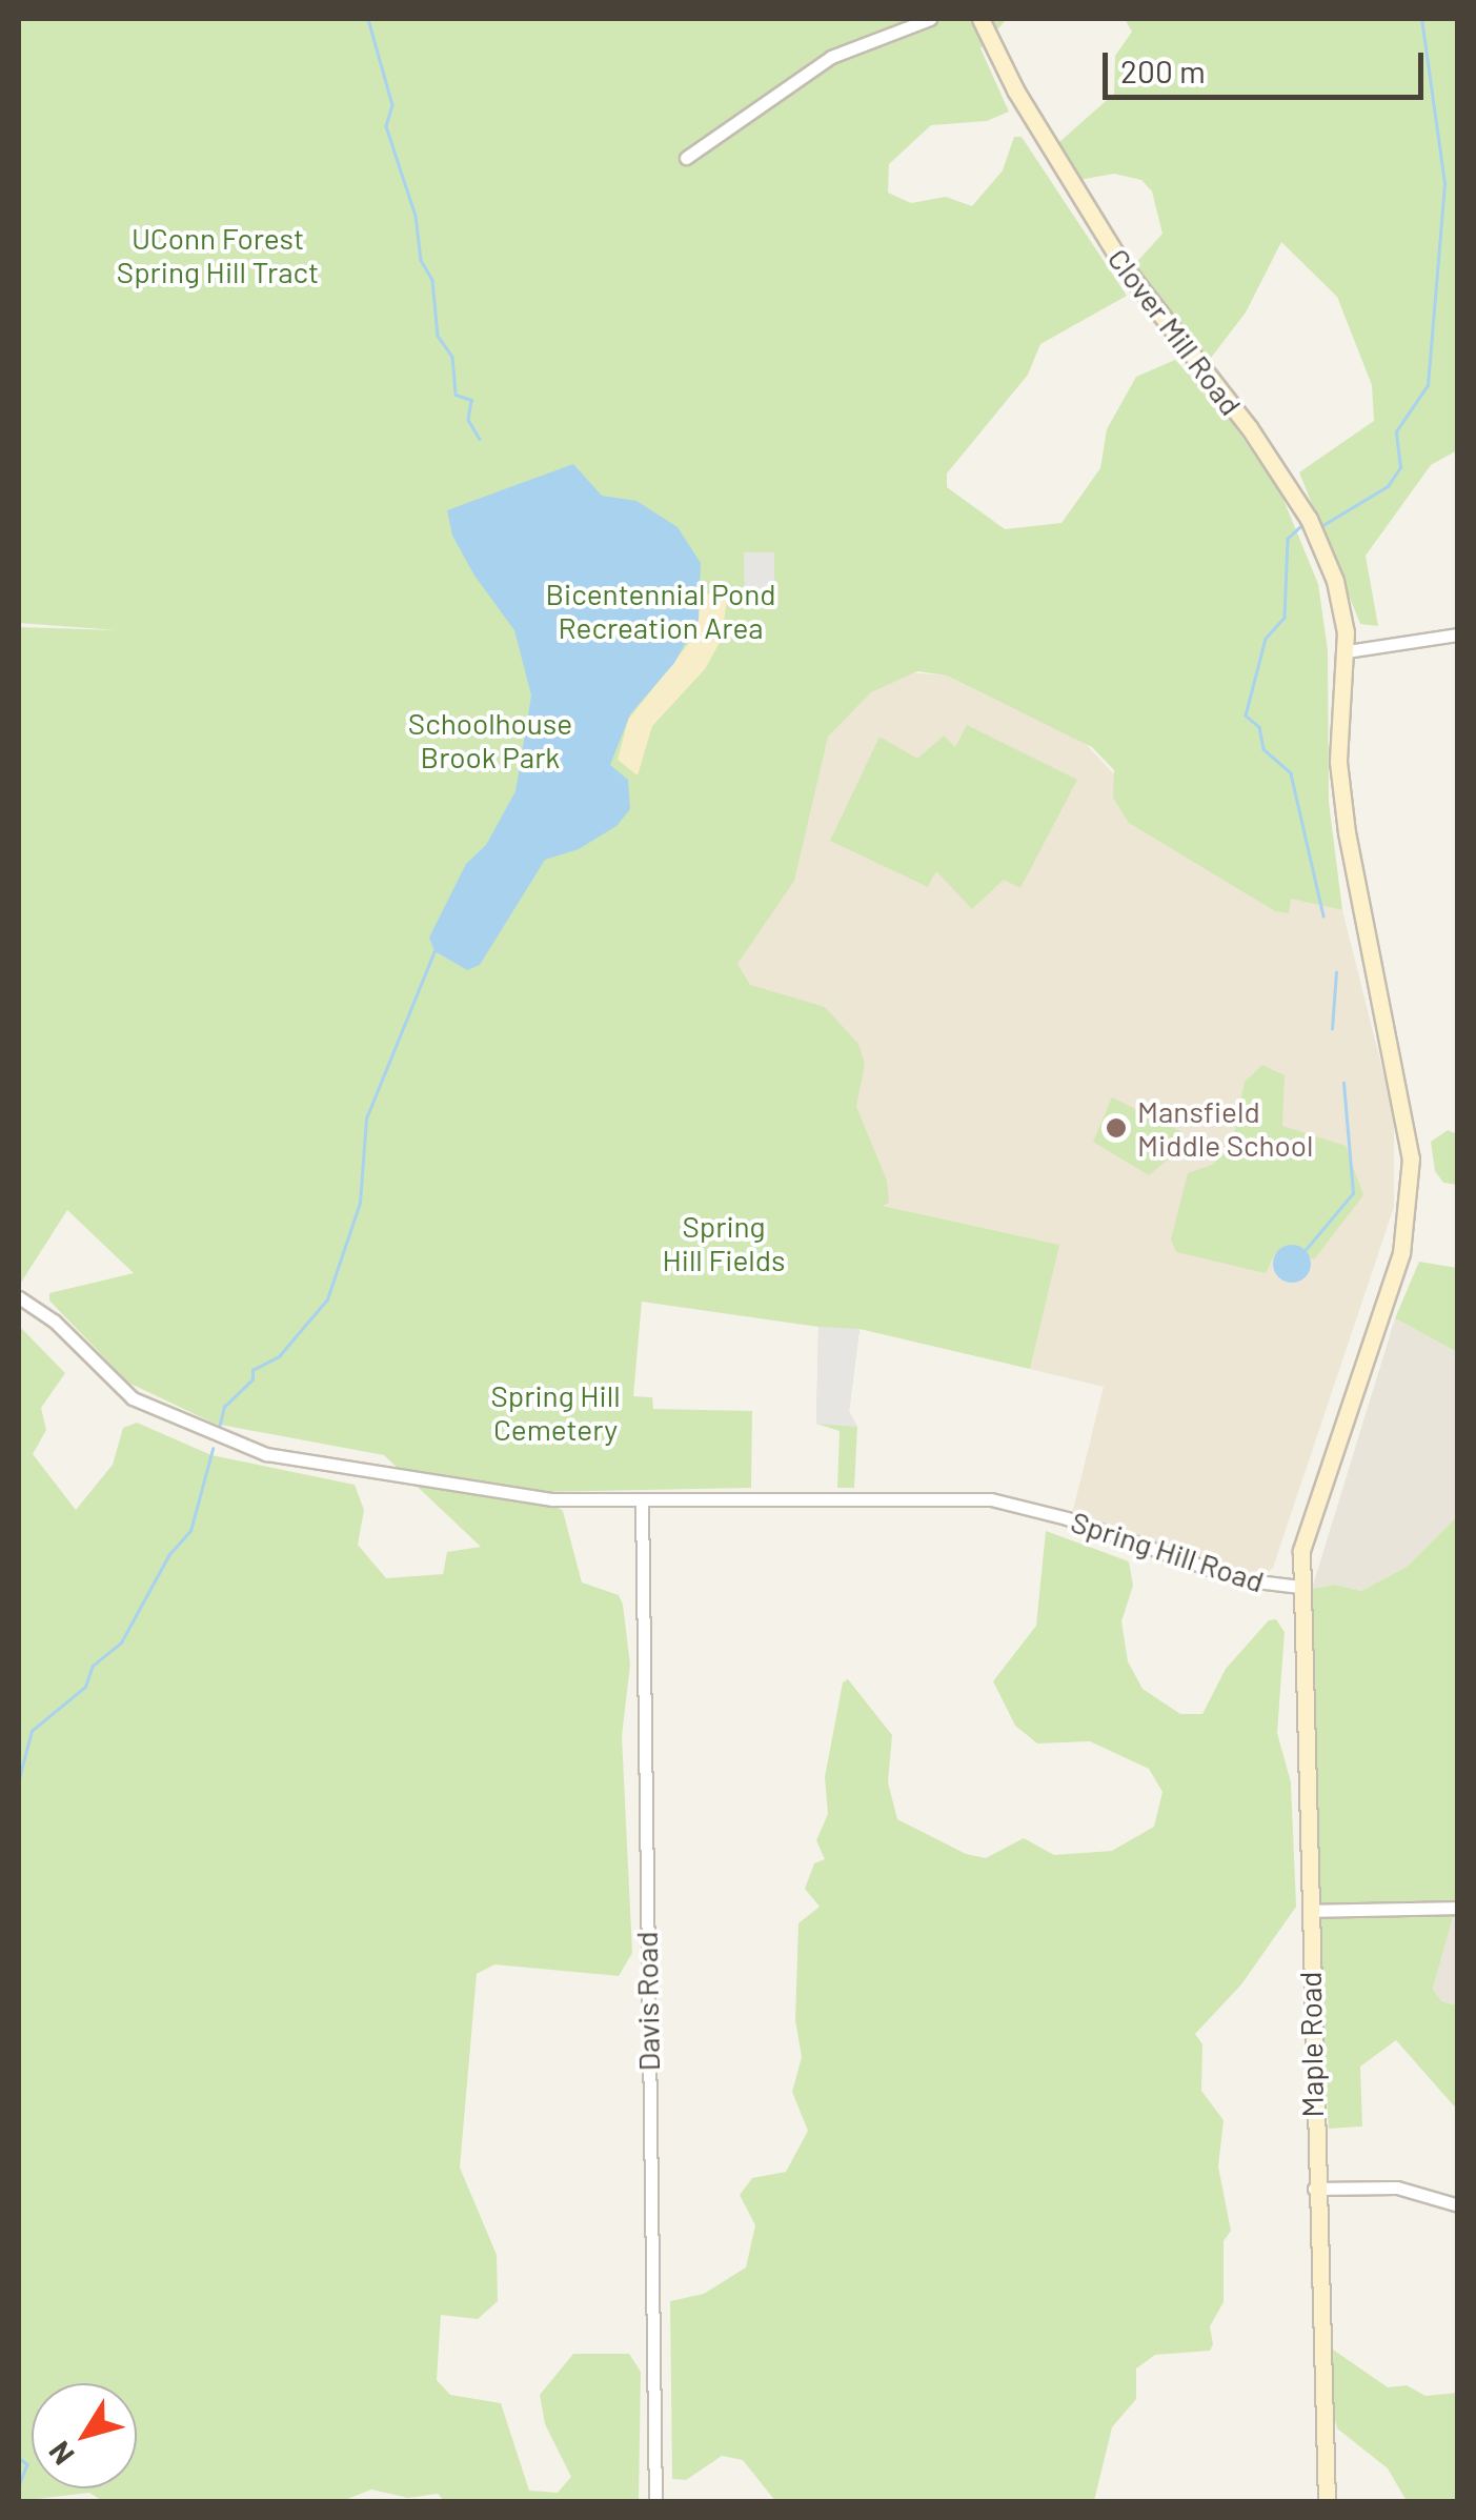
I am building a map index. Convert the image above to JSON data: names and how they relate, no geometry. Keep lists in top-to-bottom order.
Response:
{
  "streets": {
    "street": [
      "Clover Mill Road",
      "Spring Hill Road",
      "Davis Road",
      "Maple Road"
    ]
  },
  "crossings": [
    ["Clover Mill Road", "Spring Hill Road"],
    ["Spring Hill Road", "Davis Road"],
    ["Spring Hill Road", "Maple Road"]
  ],
  "parks": [
    "UConn Forest Spring Hill Tract",
    "Bicentennial Pond Recreation Area",
    "Schoolhouse Brook Park",
    "Spring Hill Fields",
    "Spring Hill Cemetery"
  ],
  "places": ["Mansfield Middle School"],
  "scale_bar": "200 m",
  "north": "bottom left"
}
